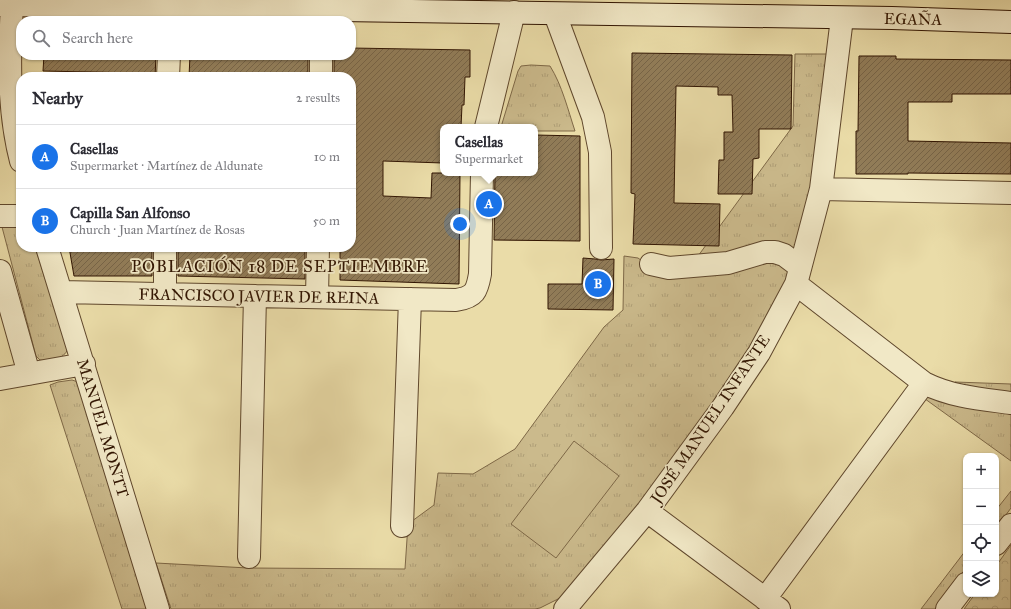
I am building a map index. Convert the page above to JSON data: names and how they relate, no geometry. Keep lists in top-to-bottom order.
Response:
{
  "streets": {
    "street": [
      "EGAÑA",
      "FRANCISCO JAVIER DE REINA",
      "JOSÉ MANUEL INFANTE",
      "MANUEL MONTT"
    ]
  },
  "crossings": [
    ["EGAÑA", "JOSÉ MANUEL INFANTE"],
    ["FRANCISCO JAVIER DE REINA", "MANUEL MONTT"]
  ],
  "districts": ["POBLACIÓN 18 DE SEPTIEMBRE"],
  "page": {
    "search": "Search here",
    "heading": ["Nearby", "2 results"],
    "popup": ["Casellas", "Supermarket"],
    "list": [
      {
        "mark": "A",
        "name": "Casellas",
        "note": "Supermarket · Martínez de Aldunate",
        "value": "10 m"
      },
      {
        "mark": "B",
        "name": "Capilla San Alfonso",
        "note": "Church · Juan Martínez de Rosas",
        "value": "50 m"
      }
    ],
    "pins": ["A", "B"],
    "map_buttons": ["+", "−"]
  }
}
